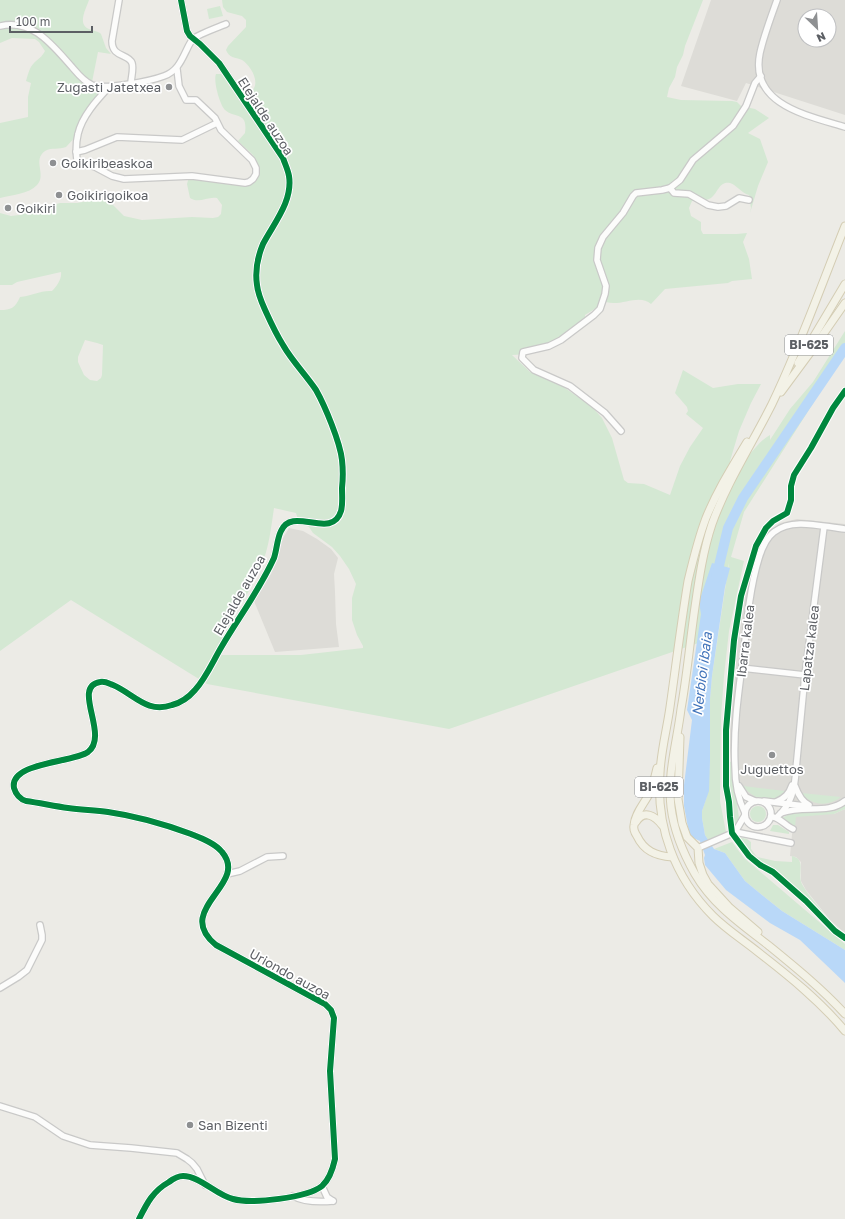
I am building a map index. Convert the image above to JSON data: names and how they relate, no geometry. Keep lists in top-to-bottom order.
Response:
{
  "streets": {
    "main road": ["BI-625"],
    "street": [
      "Elejalde auzoa",
      "Ibarra kalea",
      "Lapatza kalea",
      "Uriondo auzoa"
    ]
  },
  "crossings": [
    ["Elejalde auzoa", "Uriondo auzoa"],
    ["Ibarra kalea", "Lapatza kalea"]
  ],
  "water": ["Nerbioi ibaia"],
  "places": [
    "Zugasti Jatetxea",
    "Goikiribeaskoa",
    "Goikirigoikoa",
    "Goikiri",
    "Juguettos",
    "San Bizenti"
  ],
  "scale_bar": "100 m",
  "north": "bottom right"
}
